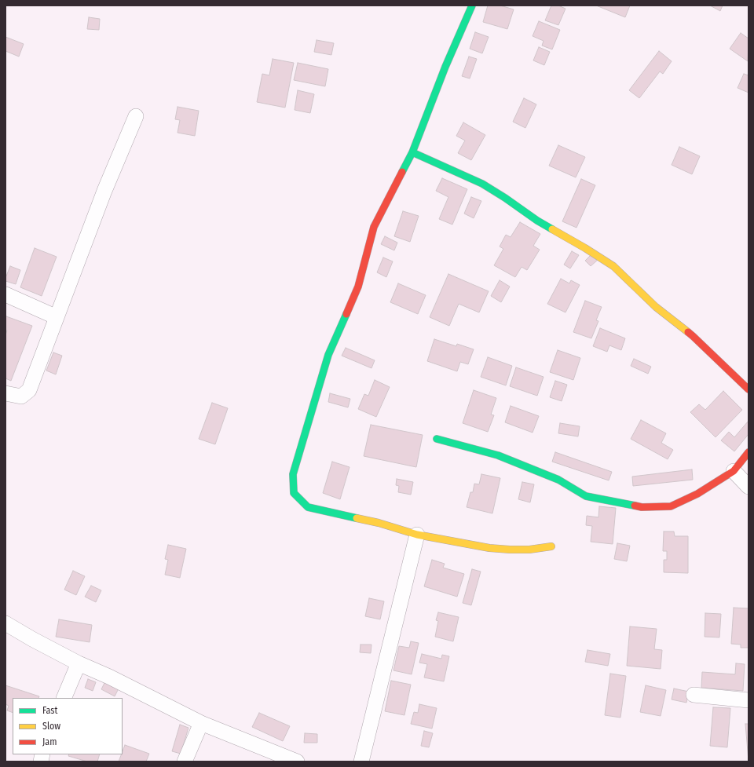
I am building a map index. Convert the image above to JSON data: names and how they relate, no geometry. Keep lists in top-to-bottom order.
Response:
{
  "legend": ["Fast", "Slow", "Jam"]
}
